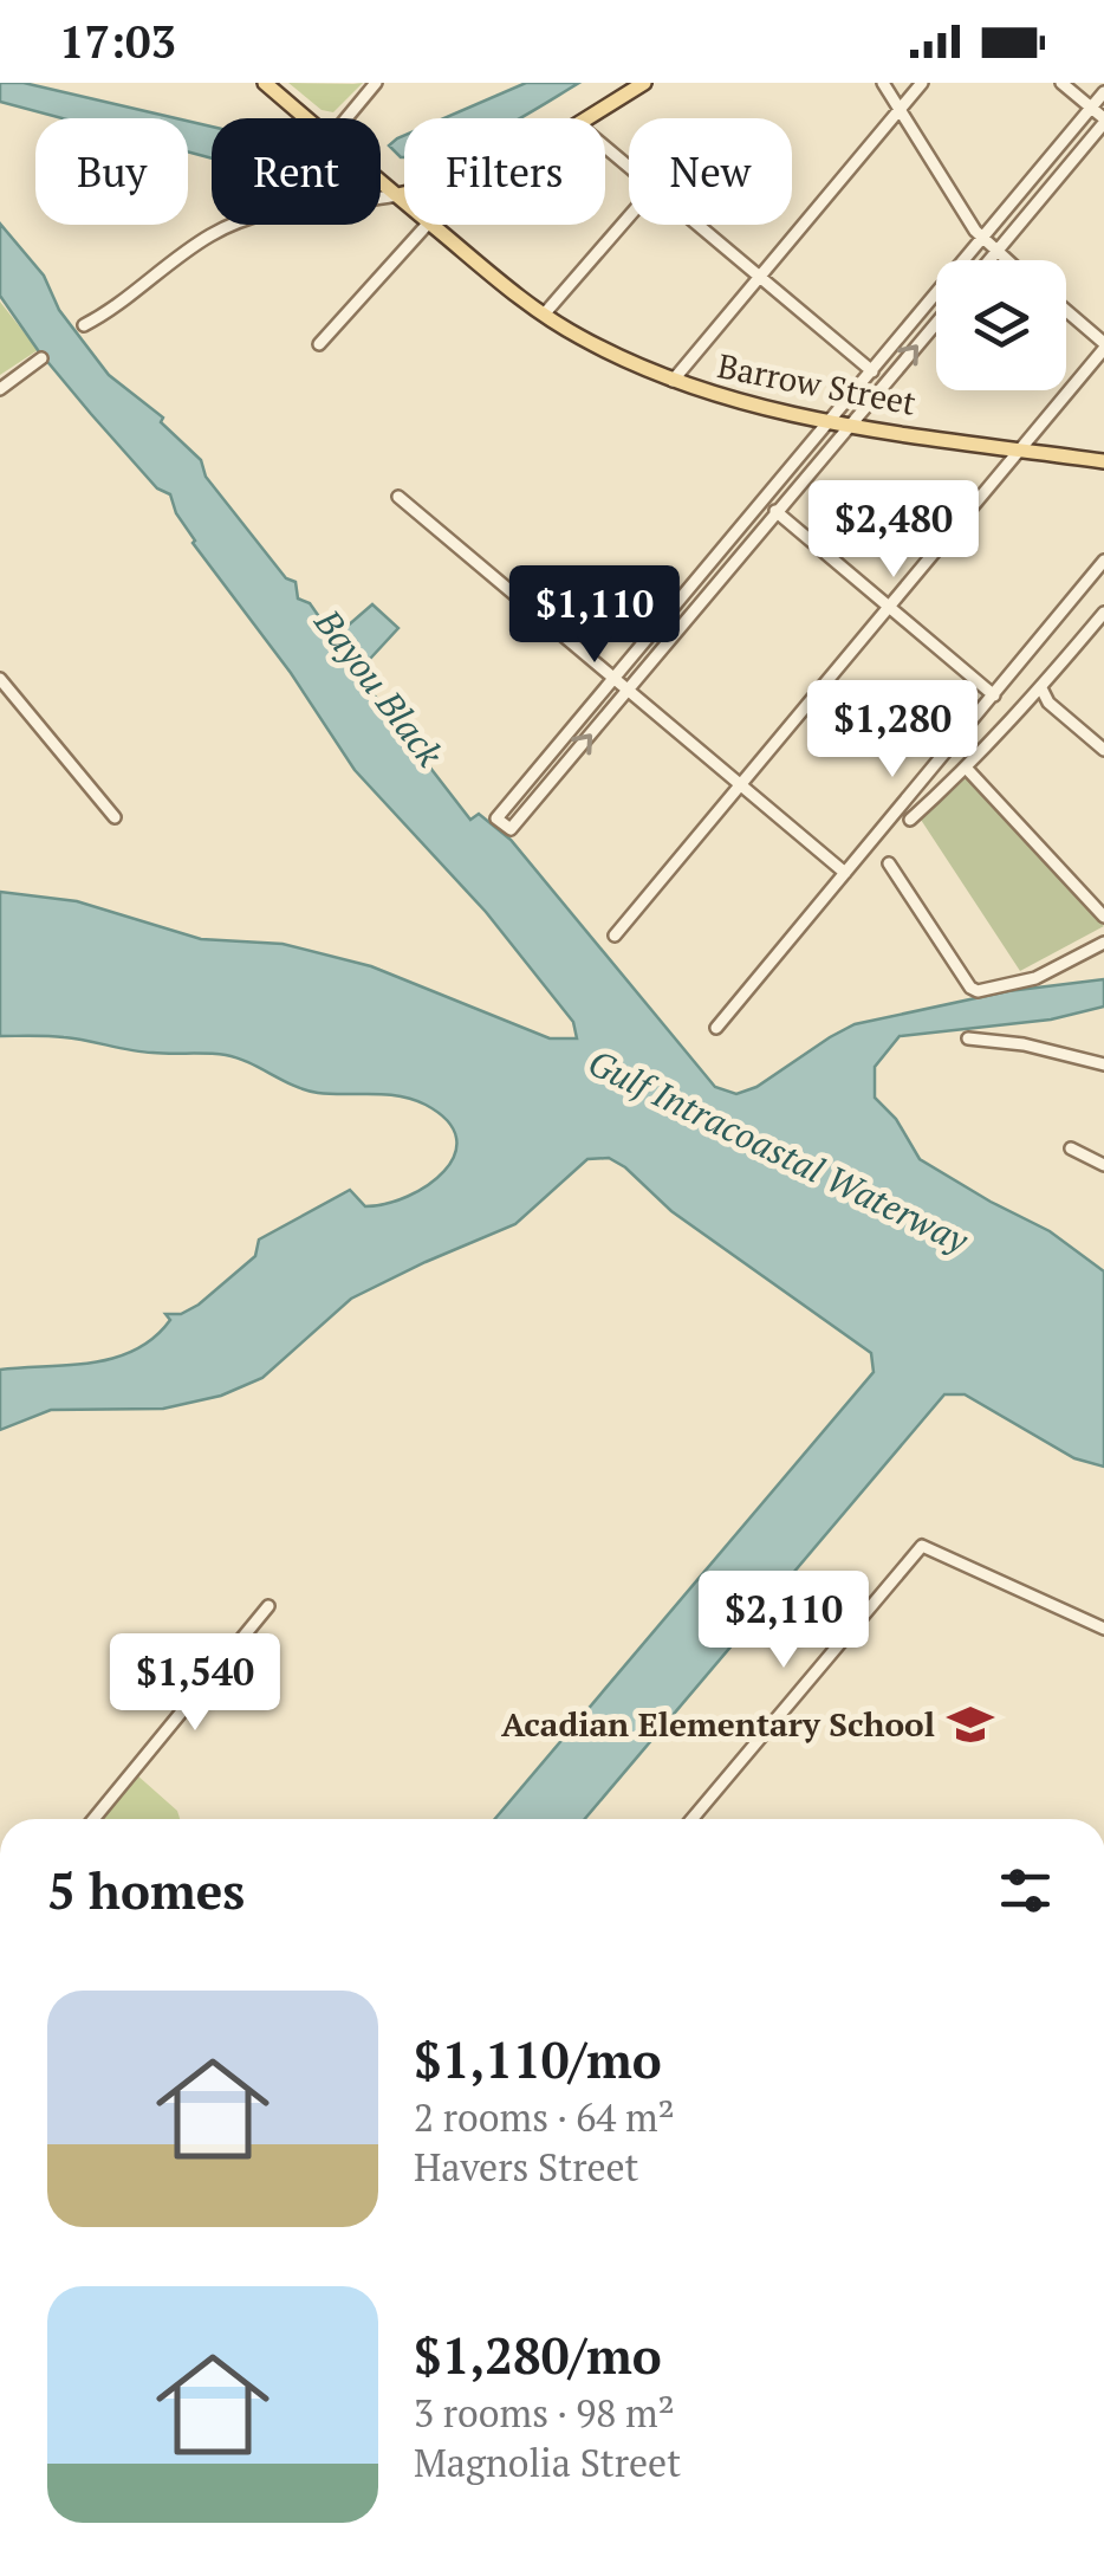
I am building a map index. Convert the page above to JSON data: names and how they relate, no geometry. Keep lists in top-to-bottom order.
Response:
{
  "streets": {
    "main road": ["Barrow Street"]
  },
  "water": ["Bayou Black", "Gulf Intracoastal Waterway"],
  "places": {
    "school or university": ["Acadian Elementary School"]
  },
  "page": {
    "status": "17:03",
    "chip": [
      "Buy",
      "Rent",
      "Filters",
      "New"
    ],
    "price": [
      "$2,480",
      "$1,110",
      "$1,280",
      "$2,110",
      "$1,540"
    ],
    "heading": "5 homes",
    "list": [
      {
        "name": "$1,110/mo",
        "note": "2 rooms · 64 m² · Havers Street"
      },
      {
        "name": "$1,280/mo",
        "note": "3 rooms · 98 m² · Magnolia Street"
      }
    ]
  }
}
